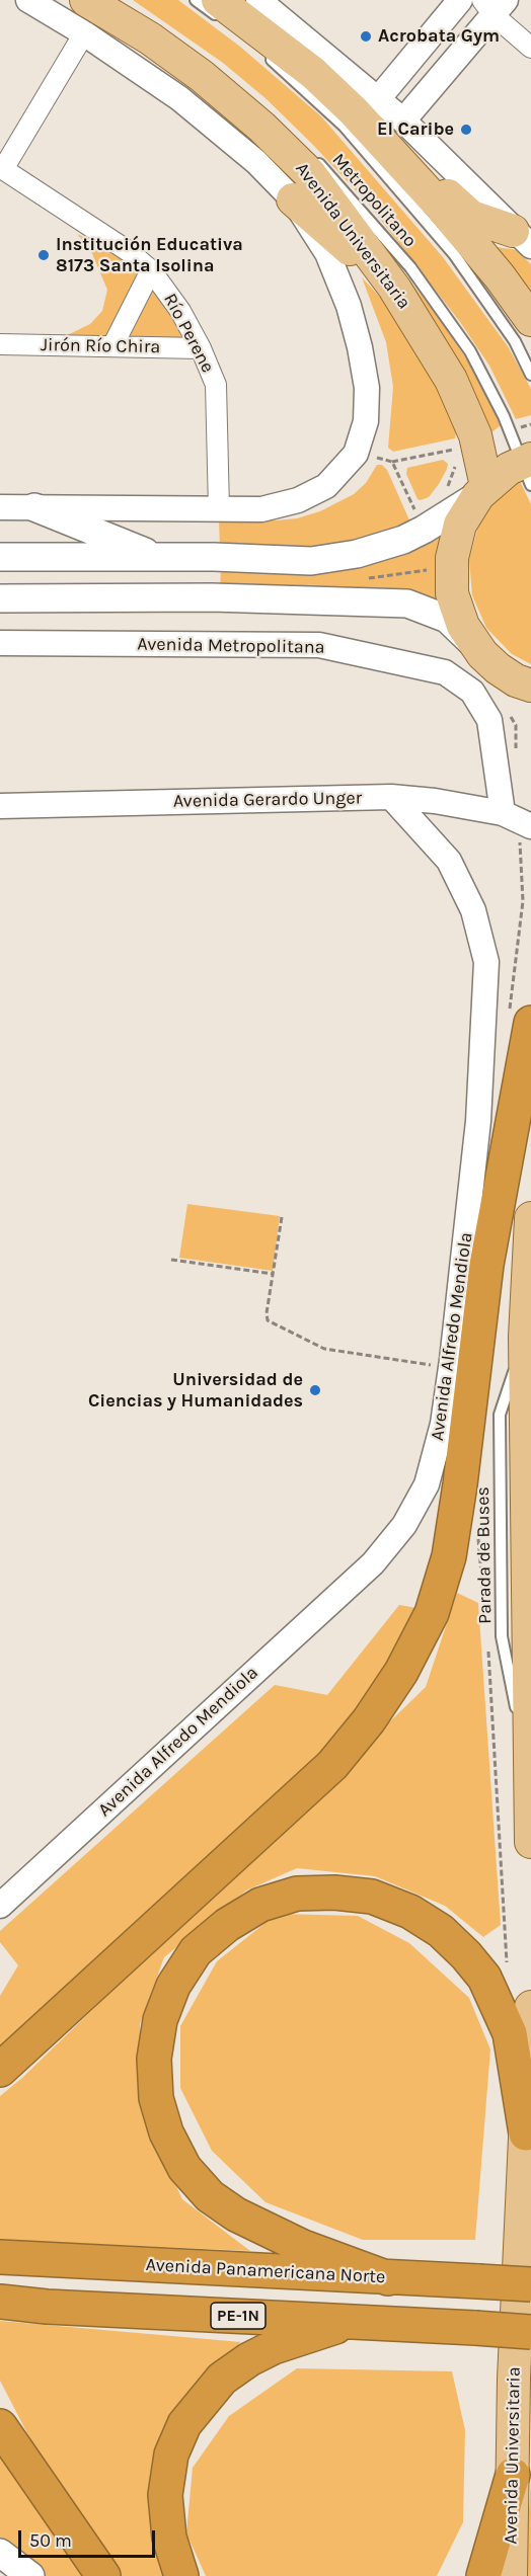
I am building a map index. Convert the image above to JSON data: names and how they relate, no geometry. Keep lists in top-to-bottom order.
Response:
{
  "streets": {
    "highway": ["Avenida Panamericana Norte", "PE-1N"],
    "main road": ["Avenida Universitaria"],
    "street": [
      "Río Perene",
      "Jirón Río Chira",
      "Avenida Metropolitana",
      "Avenida Gerardo Unger",
      "Avenida Alfredo Mendiola"
    ],
    "lane": ["Metropolitano"]
  },
  "crossings": [
    ["Río Perene", "Jirón Río Chira"],
    ["Avenida Metropolitana", "Avenida Gerardo Unger"],
    ["Avenida Gerardo Unger", "Avenida Alfredo Mendiola"]
  ],
  "places": [
    "Acrobata Gym",
    "El Caribe",
    "Institución Educativa 8173 Santa Isolina",
    "Universidad de Ciencias y Humanidades"
  ],
  "scale_bar": "50 m"
}
